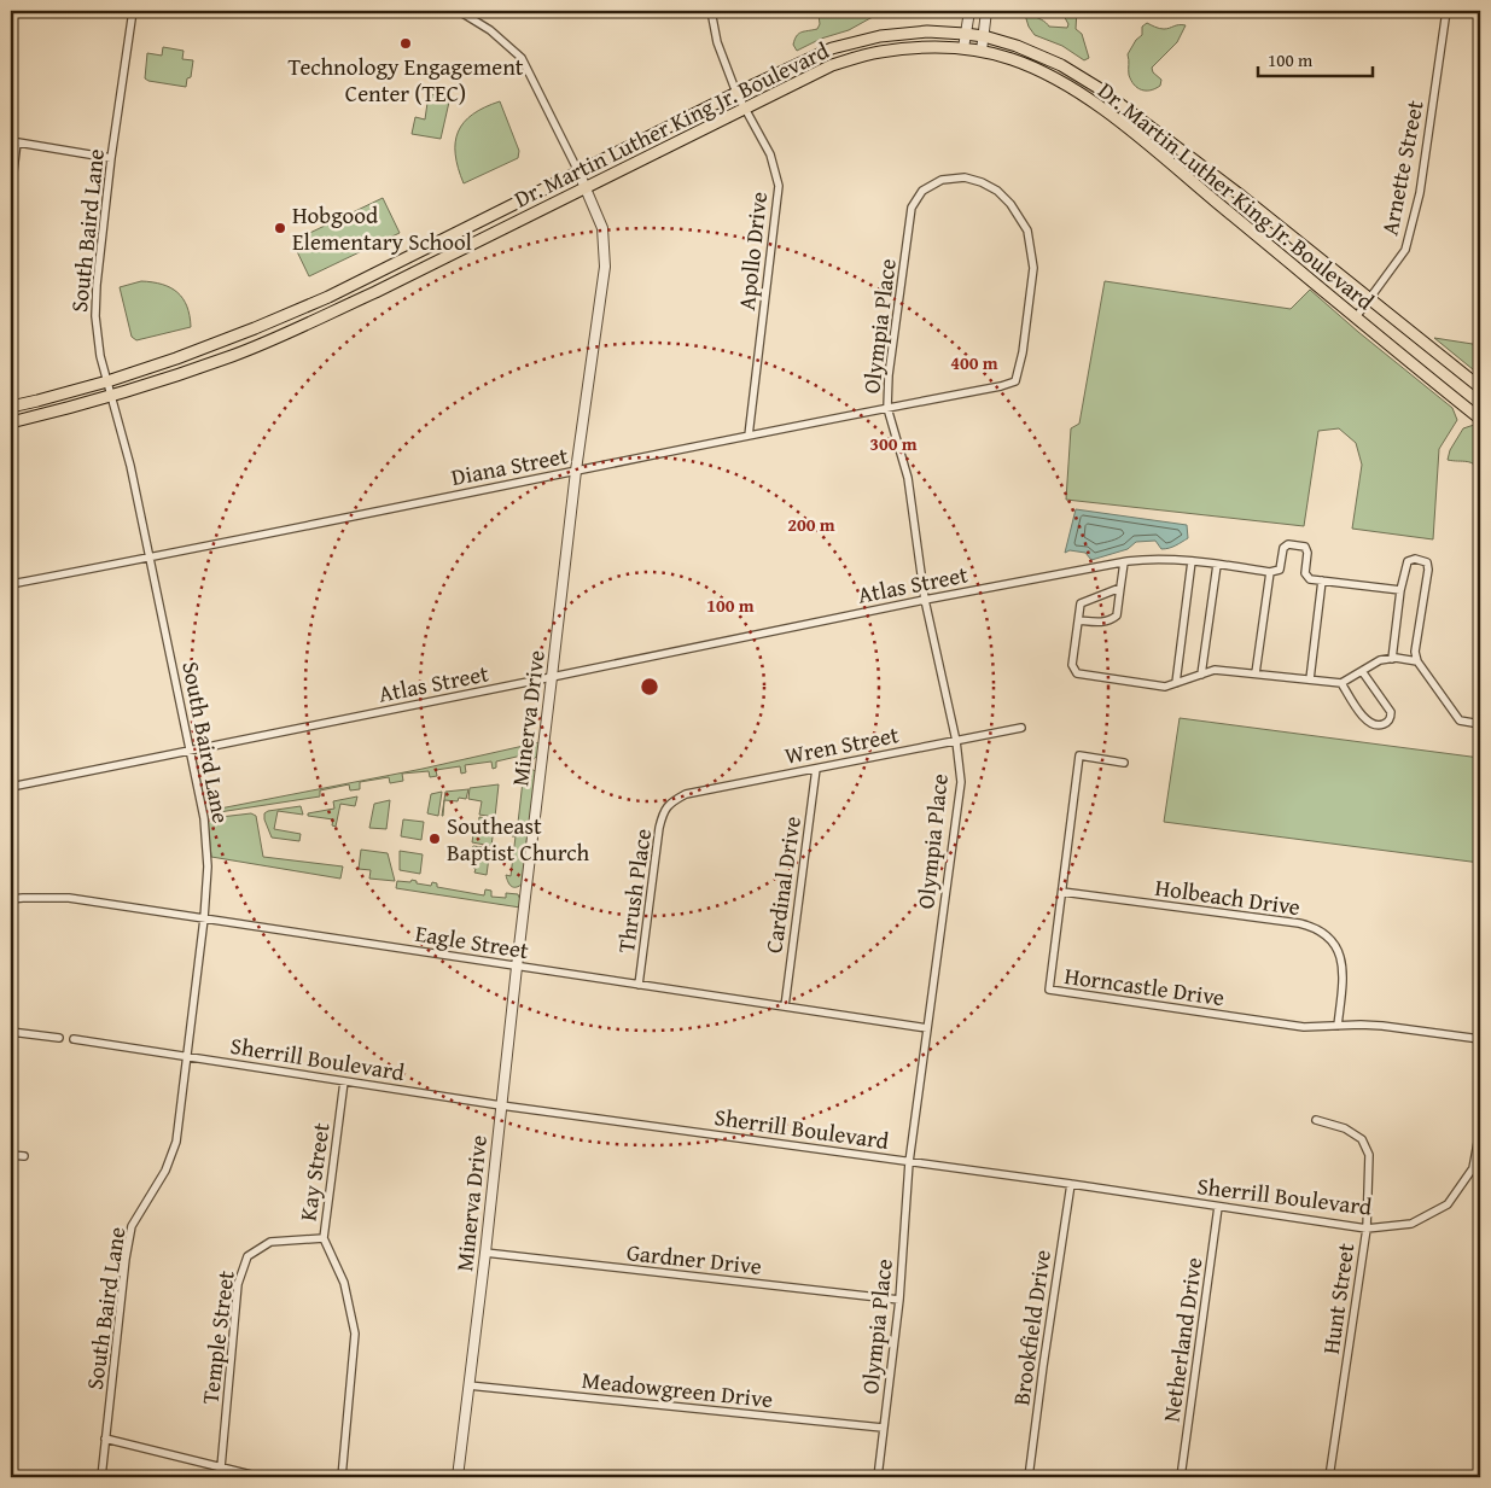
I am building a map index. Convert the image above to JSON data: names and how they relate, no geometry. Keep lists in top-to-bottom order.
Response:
{
  "streets": {
    "main road": ["Dr. Martin Luther King Jr. Boulevard"],
    "street": [
      "Arnette Street",
      "South Baird Lane",
      "Apollo Drive",
      "Olympia Place",
      "Diana Street",
      "Atlas Street",
      "Minerva Drive",
      "Wren Street",
      "Cardinal Drive",
      "Thrush Place",
      "Holbeach Drive",
      "Eagle Street",
      "Horncastle Drive",
      "Sherrill Boulevard",
      "Kay Street",
      "Gardner Drive",
      "Hunt Street",
      "Brookfield Drive",
      "Temple Street",
      "Netherland Drive",
      "Meadowgreen Drive"
    ]
  },
  "crossings": [
    ["Dr. Martin Luther King Jr. Boulevard", "Arnette Street"],
    ["Dr. Martin Luther King Jr. Boulevard", "South Baird Lane"],
    ["Dr. Martin Luther King Jr. Boulevard", "Apollo Drive"],
    ["Dr. Martin Luther King Jr. Boulevard", "Minerva Drive"],
    ["South Baird Lane", "Diana Street"],
    ["South Baird Lane", "Atlas Street"],
    ["South Baird Lane", "Eagle Street"],
    ["South Baird Lane", "Sherrill Boulevard"],
    ["Apollo Drive", "Diana Street"],
    ["Olympia Place", "Diana Street"],
    ["Olympia Place", "Atlas Street"],
    ["Olympia Place", "Wren Street"],
    ["Olympia Place", "Eagle Street"],
    ["Olympia Place", "Sherrill Boulevard"],
    ["Olympia Place", "Gardner Drive"],
    ["Olympia Place", "Meadowgreen Drive"],
    ["Diana Street", "Minerva Drive"],
    ["Atlas Street", "Minerva Drive"],
    ["Minerva Drive", "Eagle Street"],
    ["Minerva Drive", "Sherrill Boulevard"],
    ["Minerva Drive", "Gardner Drive"],
    ["Minerva Drive", "Meadowgreen Drive"],
    ["Wren Street", "Cardinal Drive"],
    ["Wren Street", "Thrush Place"],
    ["Cardinal Drive", "Eagle Street"],
    ["Thrush Place", "Eagle Street"],
    ["Holbeach Drive", "Horncastle Drive"],
    ["Sherrill Boulevard", "Kay Street"],
    ["Sherrill Boulevard", "Hunt Street"],
    ["Sherrill Boulevard", "Brookfield Drive"],
    ["Sherrill Boulevard", "Netherland Drive"],
    ["Kay Street", "Temple Street"]
  ],
  "places": ["Technology Engagement Center (TEC)", "Hobgood Elementary School", "Southeast Baptist Church"],
  "scale_bar": "100 m",
  "rings": [
    "400 m",
    "300 m",
    "200 m",
    "100 m"
  ]
}
